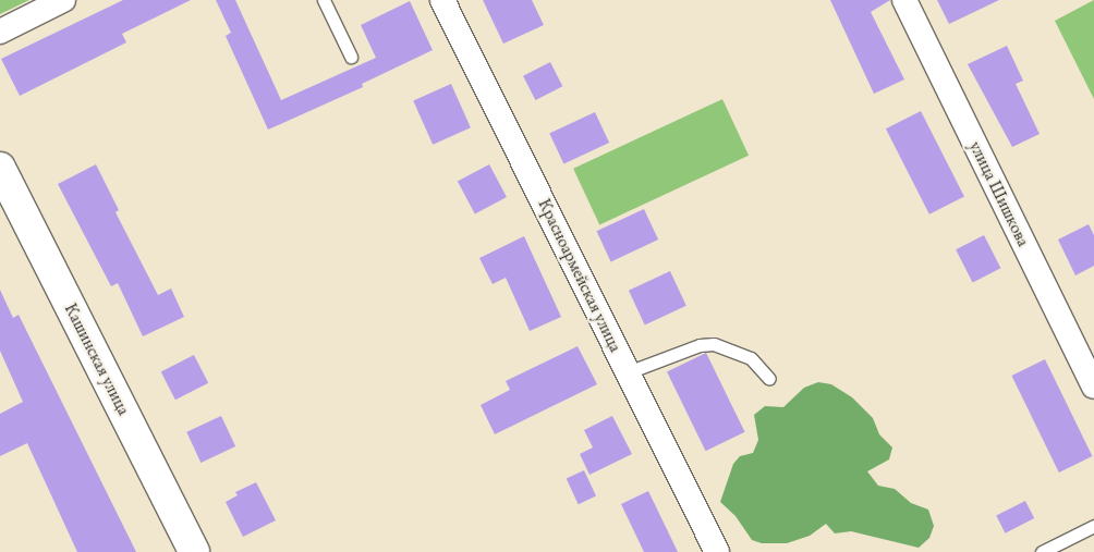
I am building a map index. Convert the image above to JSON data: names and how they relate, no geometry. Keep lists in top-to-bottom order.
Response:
{
  "streets": {
    "main road": ["Кашинская улица"],
    "street": ["улица Шишкова", "Красноармейская улица"]
  }
}
